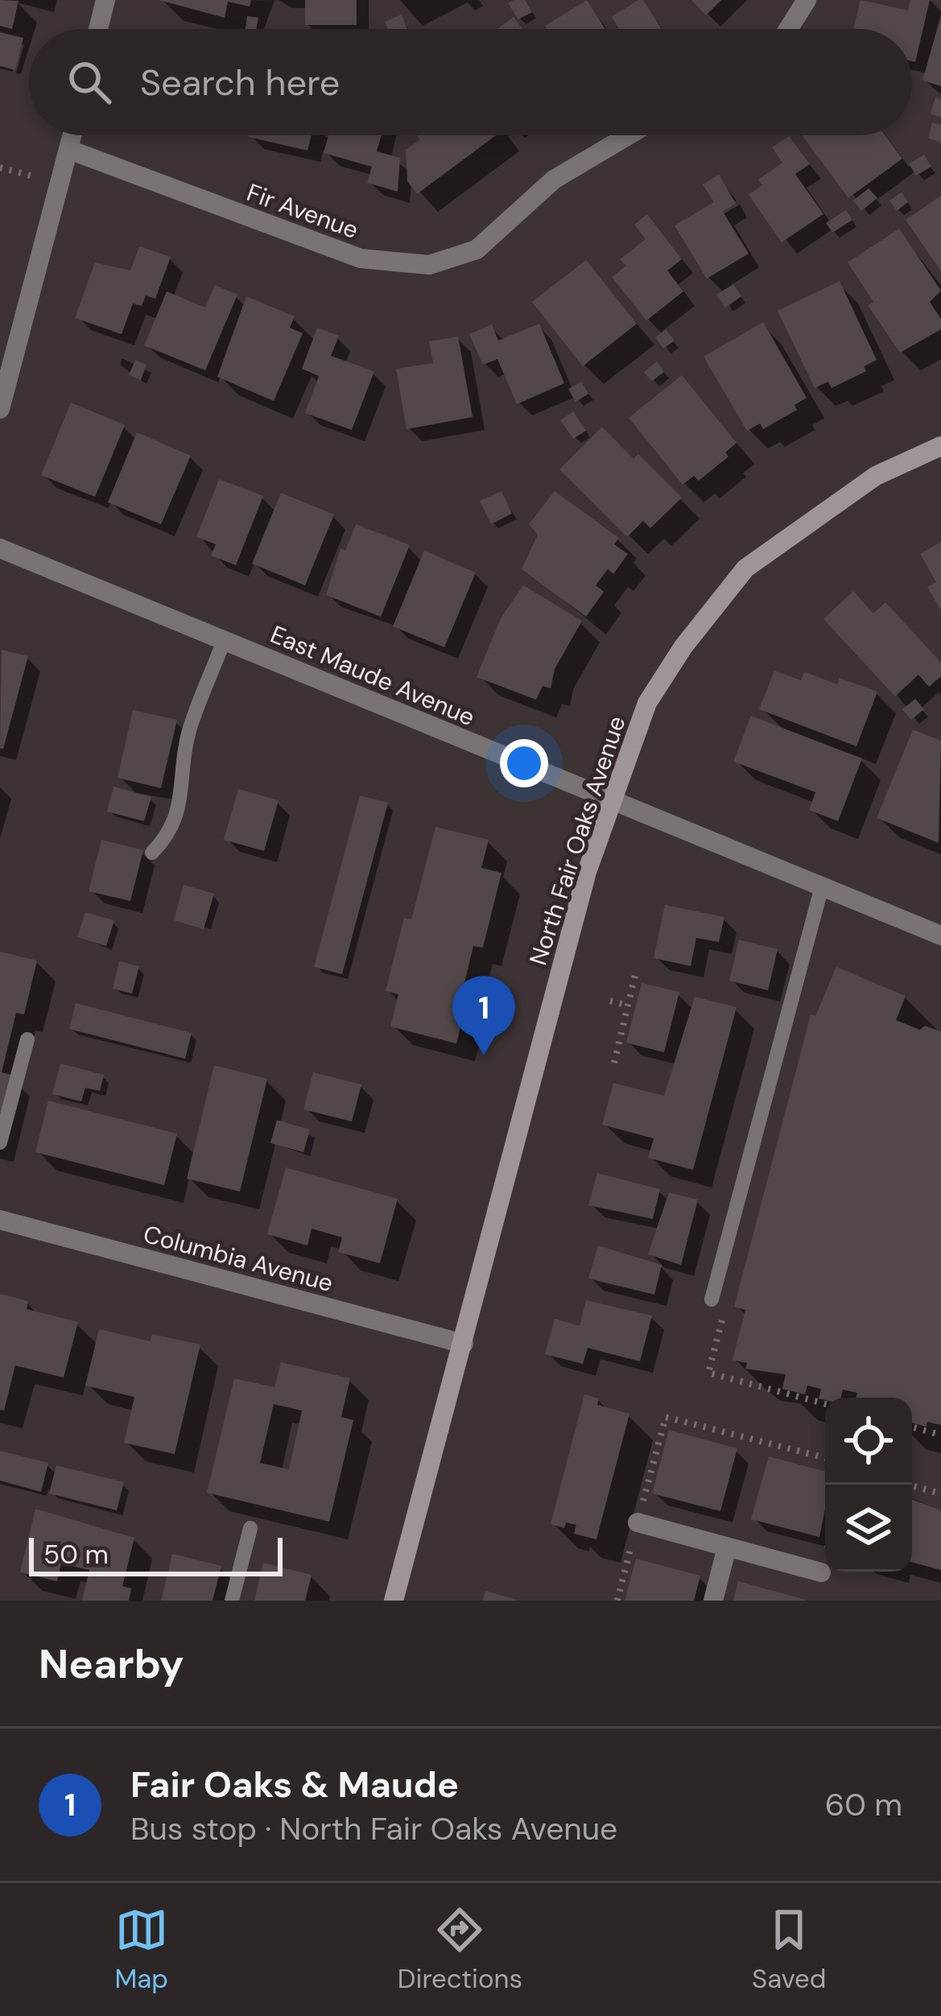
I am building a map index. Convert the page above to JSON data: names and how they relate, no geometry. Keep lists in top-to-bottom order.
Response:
{
  "streets": {
    "main road": ["North Fair Oaks Avenue"],
    "street": ["Fir Avenue", "East Maude Avenue", "Columbia Avenue"]
  },
  "crossings": [
    ["East Maude Avenue", "North Fair Oaks Avenue"],
    ["North Fair Oaks Avenue", "Columbia Avenue"]
  ],
  "scale_bar": "50 m",
  "page": {
    "search": "Search here",
    "pins": "1",
    "scale": "50 m",
    "heading": "Nearby",
    "list": [
      {
        "mark": "1",
        "name": "Fair Oaks & Maude",
        "note": "Bus stop · North Fair Oaks Avenue",
        "value": "60 m"
      }
    ],
    "nav": ["Map", "Directions", "Saved"]
  }
}
